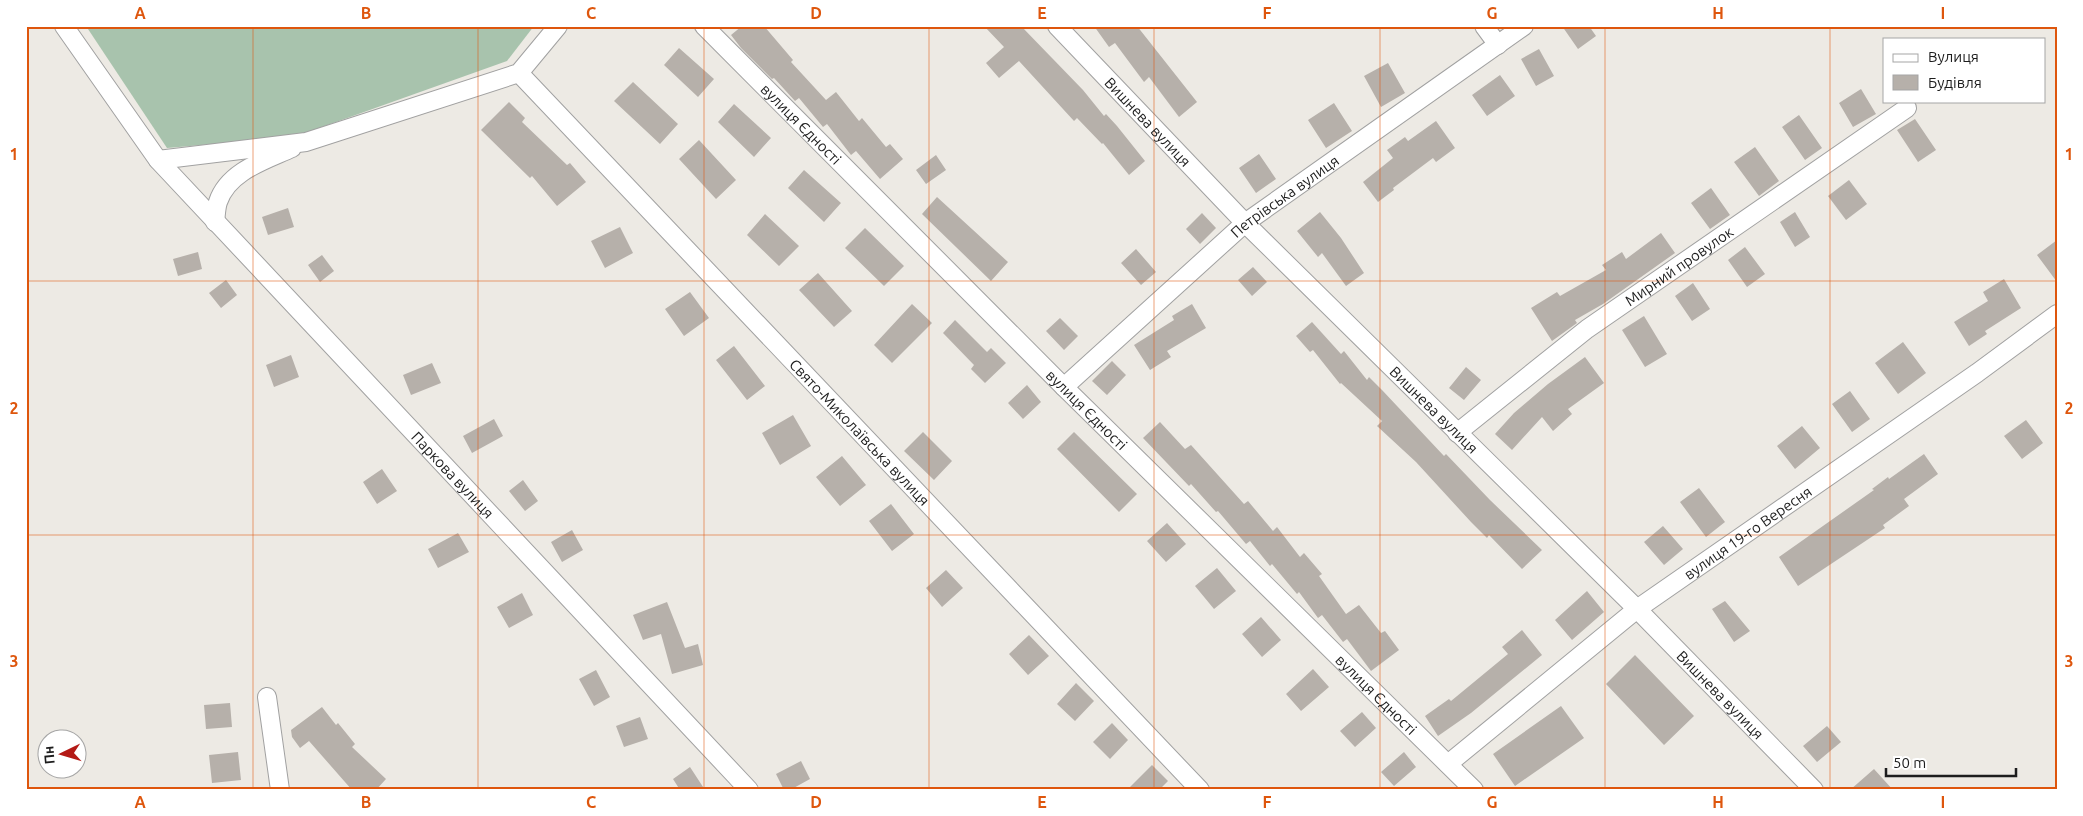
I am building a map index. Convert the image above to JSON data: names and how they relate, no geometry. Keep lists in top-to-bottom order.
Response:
{
  "streets": {
    "street": [
      "Вишнева вулиця",
      "вулиця Єдності",
      "Петрівська вулиця",
      "Мирний провулок",
      "Свято-Миколаївська вулиця",
      "Паркова вулиця",
      "вулиця 19-го Вересня"
    ]
  },
  "crossings": [
    ["Вишнева вулиця", "Петрівська вулиця"],
    ["Вишнева вулиця", "Мирний провулок"],
    ["Вишнева вулиця", "вулиця 19-го Вересня"],
    ["вулиця Єдності", "Петрівська вулиця"],
    ["вулиця Єдності", "вулиця 19-го Вересня"]
  ],
  "legend": ["Вулиця", "Будівля"],
  "scale_bar": "50 m",
  "north": "left",
  "grid": {
    "columns": [
      "A",
      "B",
      "C",
      "D",
      "E",
      "F",
      "G",
      "H",
      "I"
    ],
    "rows": ["1", "2", "3"]
  }
}
